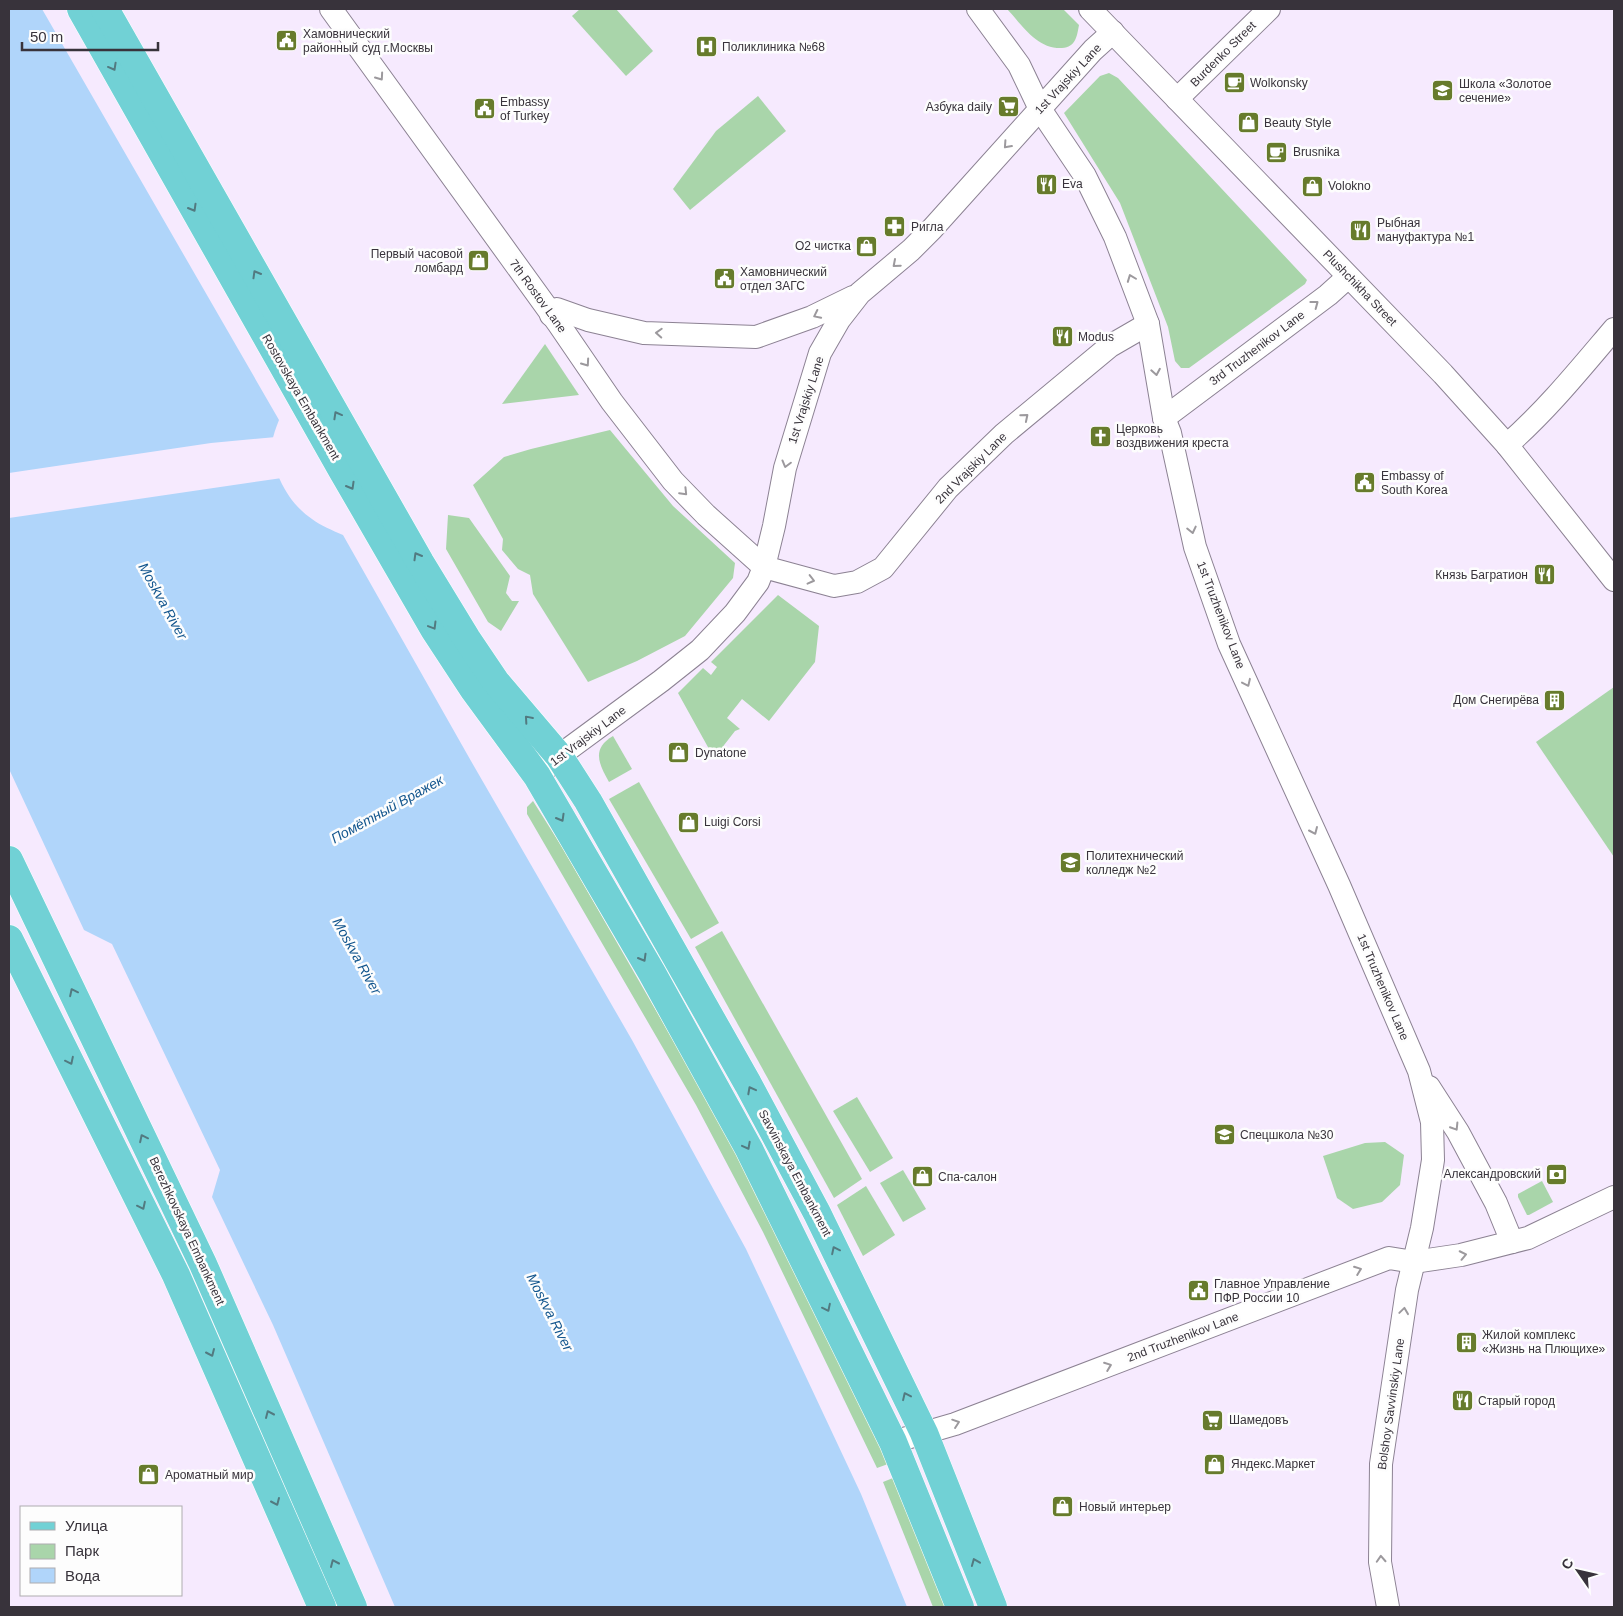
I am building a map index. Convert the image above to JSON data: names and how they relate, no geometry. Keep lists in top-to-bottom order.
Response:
{
  "streets": {
    "main road": ["Rostovskaya Embankment", "Savvinskaya Embankment", "Berezhkovskaya Embankment"],
    "street": [
      "Burdenko Street",
      "1st Vrajskiy Lane",
      "Plushchikha Street",
      "7th Rostov Lane",
      "3rd Truzhenikov Lane",
      "2nd Vrajskiy Lane",
      "1st Truzhenikov Lane",
      "2nd Truzhenikov Lane",
      "Bolshoy Savvinskiy Lane"
    ]
  },
  "crossings": [
    ["Burdenko Street", "Plushchikha Street"],
    ["1st Vrajskiy Lane", "Plushchikha Street"],
    ["1st Vrajskiy Lane", "7th Rostov Lane"],
    ["1st Vrajskiy Lane", "Rostovskaya Embankment"],
    ["1st Vrajskiy Lane", "2nd Vrajskiy Lane"],
    ["1st Vrajskiy Lane", "1st Truzhenikov Lane"],
    ["1st Vrajskiy Lane", "Savvinskaya Embankment"],
    ["Plushchikha Street", "3rd Truzhenikov Lane"],
    ["7th Rostov Lane", "2nd Vrajskiy Lane"],
    ["3rd Truzhenikov Lane", "1st Truzhenikov Lane"],
    ["Rostovskaya Embankment", "Savvinskaya Embankment"],
    ["2nd Vrajskiy Lane", "1st Truzhenikov Lane"],
    ["1st Truzhenikov Lane", "2nd Truzhenikov Lane"],
    ["1st Truzhenikov Lane", "Bolshoy Savvinskiy Lane"],
    ["Savvinskaya Embankment", "2nd Truzhenikov Lane"],
    ["2nd Truzhenikov Lane", "Bolshoy Savvinskiy Lane"]
  ],
  "one_way": [
    "1st Vrajskiy Lane",
    "7th Rostov Lane",
    "3rd Truzhenikov Lane",
    "2nd Vrajskiy Lane",
    "2nd Truzhenikov Lane",
    "Bolshoy Savvinskiy Lane"
  ],
  "water": ["Moskva River", "Помётный Вражек"],
  "places": {
    "public building": [
      "Хамовнический районный суд г.Москвы",
      "Embassy of Turkey",
      "Хамовнический отдел ЗАГС",
      "Embassy of South Korea",
      "Главное Управление ПФР России 10"
    ],
    "hospital": ["Поликлиника №68"],
    "cafe": ["Wolkonsky", "Brusnika"],
    "school or university": ["Школа «Золотое сечение»", "Политехнический колледж №2", "Спецшкола №30"],
    "supermarket": ["Азбука daily", "Шамедовъ"],
    "shop": [
      "Beauty Style",
      "Volokno",
      "О2 чистка",
      "Первый часовой ломбард",
      "Dynatone",
      "Luigi Corsi",
      "Спа-салон",
      "Яндекс.Маркет",
      "Ароматный мир",
      "Новый интерьер"
    ],
    "restaurant": [
      "Eva",
      "Рыбная мануфактура №1",
      "Modus",
      "Князь Багратион",
      "Старый город"
    ],
    "pharmacy": ["Ригла"],
    "church": ["Церковь воздвижения креста"],
    "building": ["Дом Снегирёва", "Жилой комплекс «Жизнь на Плющихе»"],
    "bank": ["Александровский"]
  },
  "legend": ["Улица", "Парк", "Вода"],
  "scale_bar": "50 m",
  "north": "top left"
}
